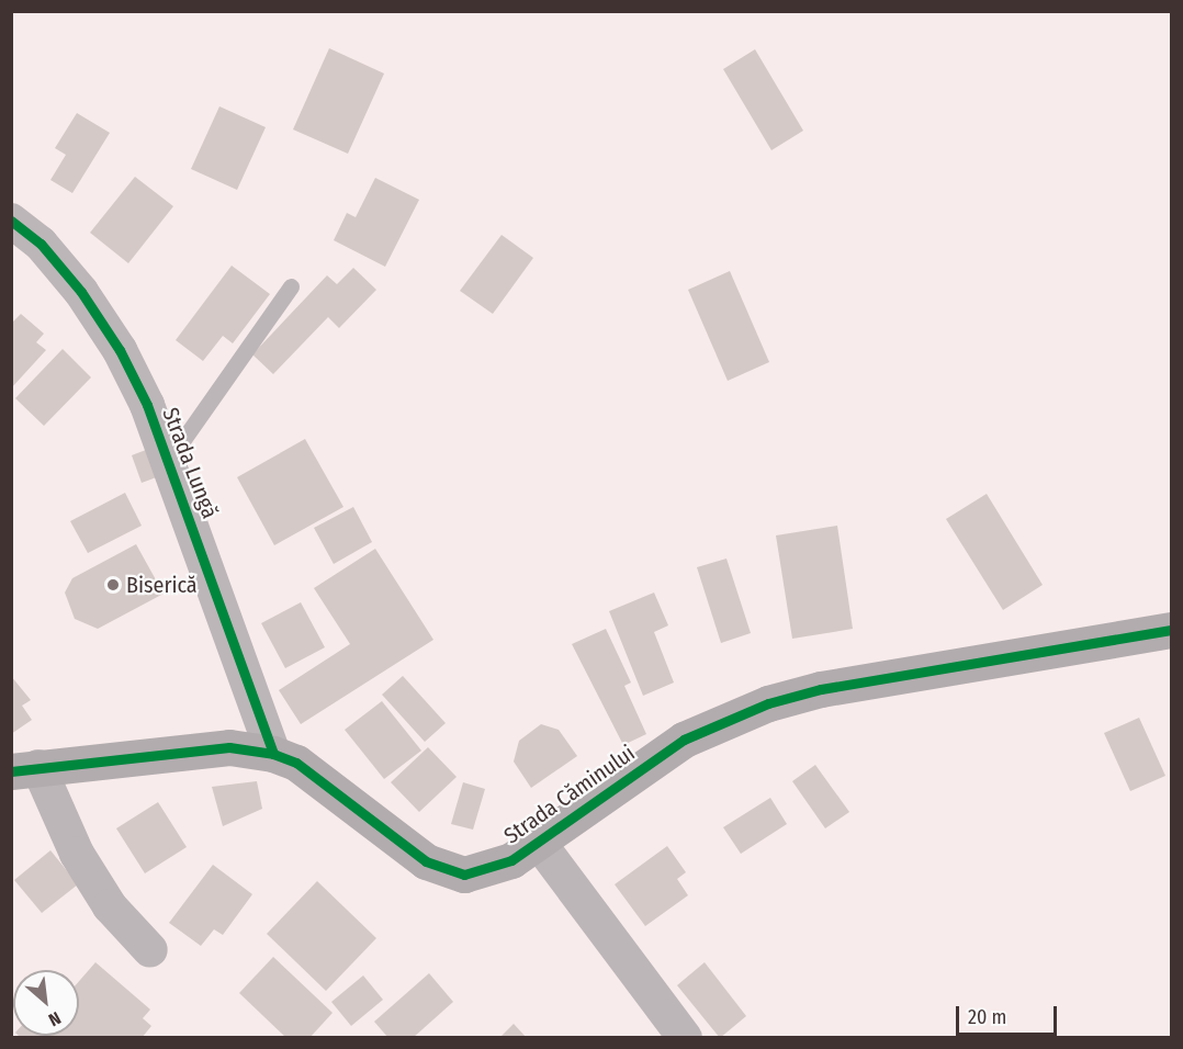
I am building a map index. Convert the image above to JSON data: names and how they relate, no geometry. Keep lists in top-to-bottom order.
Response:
{
  "streets": {
    "street": ["Strada Lungă", "Strada Căminului"]
  },
  "crossings": [
    ["Strada Lungă", "Strada Căminului"]
  ],
  "places": ["Biserică"],
  "scale_bar": "20 m",
  "north": "bottom right"
}
